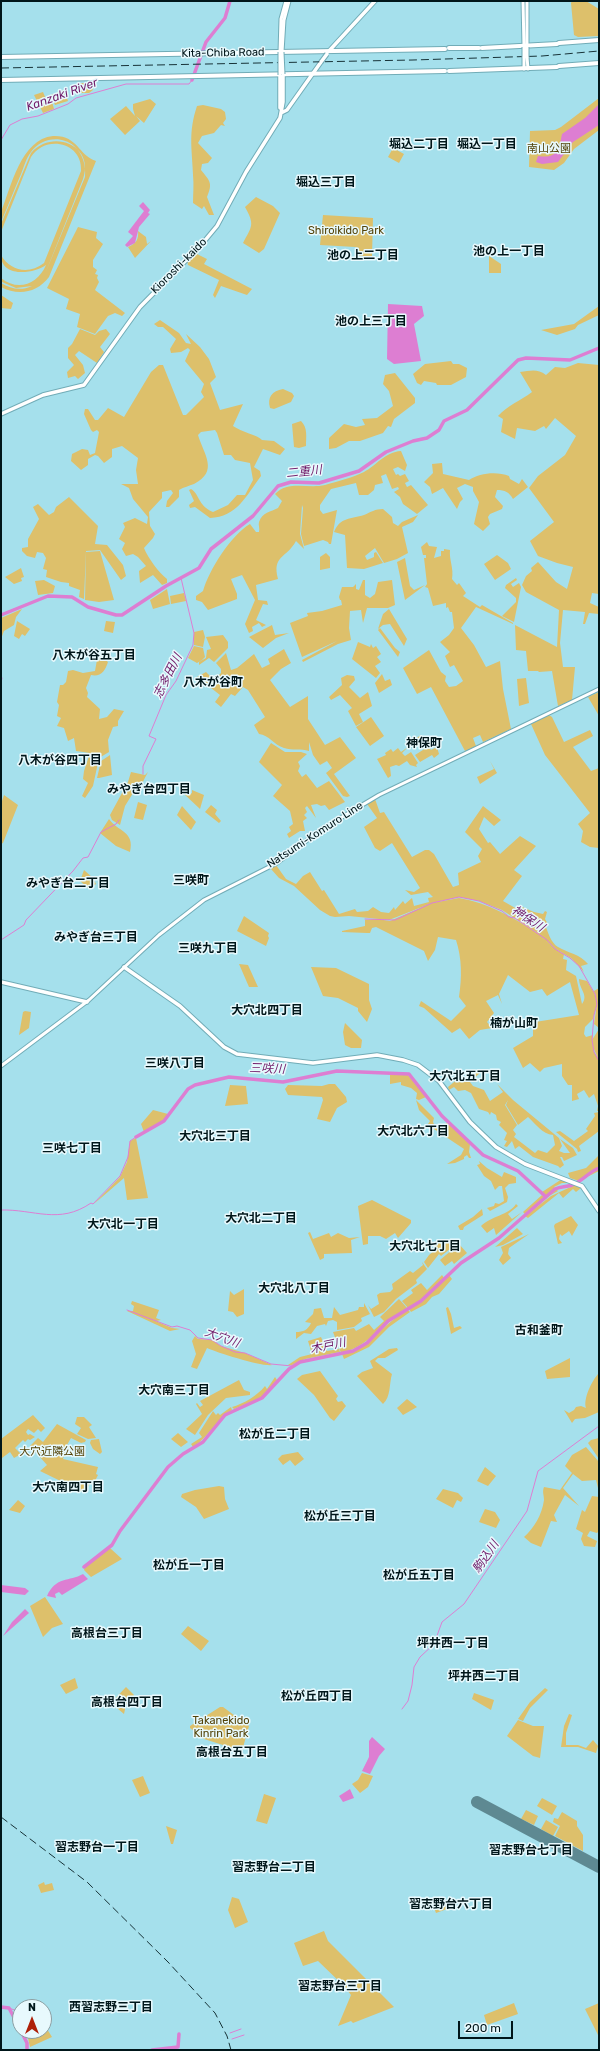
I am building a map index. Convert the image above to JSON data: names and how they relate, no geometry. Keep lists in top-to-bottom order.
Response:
{
  "streets": {
    "highway": ["Kita-Chiba Road"],
    "main road": ["Kioroshi-kaido", "Natsumi-Komuro Line"]
  },
  "crossings": [
    ["Kita-Chiba Road", "Kioroshi-kaido"]
  ],
  "districts": [
    "堀込二丁目",
    "堀込一丁目",
    "堀込三丁目",
    "池の上一丁目",
    "池の上二丁目",
    "池の上三丁目",
    "八木が谷五丁目",
    "八木が谷町",
    "神保町",
    "八木が谷四丁目",
    "みやぎ台四丁目",
    "三咲町",
    "みやぎ台二丁目",
    "みやぎ台三丁目",
    "三咲九丁目",
    "大穴北四丁目",
    "楠が山町",
    "三咲八丁目",
    "大穴北五丁目",
    "大穴北六丁目",
    "大穴北三丁目",
    "三咲七丁目",
    "大穴北二丁目",
    "大穴北一丁目",
    "大穴北七丁目",
    "大穴北八丁目",
    "古和釜町",
    "大穴南三丁目",
    "松が丘二丁目",
    "大穴南四丁目",
    "松が丘三丁目",
    "松が丘一丁目",
    "松が丘五丁目",
    "高根台三丁目",
    "坪井西一丁目",
    "坪井西二丁目",
    "松が丘四丁目",
    "高根台四丁目",
    "高根台五丁目",
    "習志野台一丁目",
    "習志野台七丁目",
    "習志野台二丁目",
    "習志野台六丁目",
    "習志野台三丁目",
    "西習志野三丁目"
  ],
  "water": [
    "Kanzaki River",
    "二重川",
    "志多田川",
    "神保川",
    "三咲川",
    "大穴川",
    "木戸川",
    "駒込川"
  ],
  "parks": [
    "南山公園",
    "Shiroikido Park",
    "大穴近隣公園",
    "Takanekido Kinrin Park"
  ],
  "scale_bar": "200 m",
  "north": "top"
}
